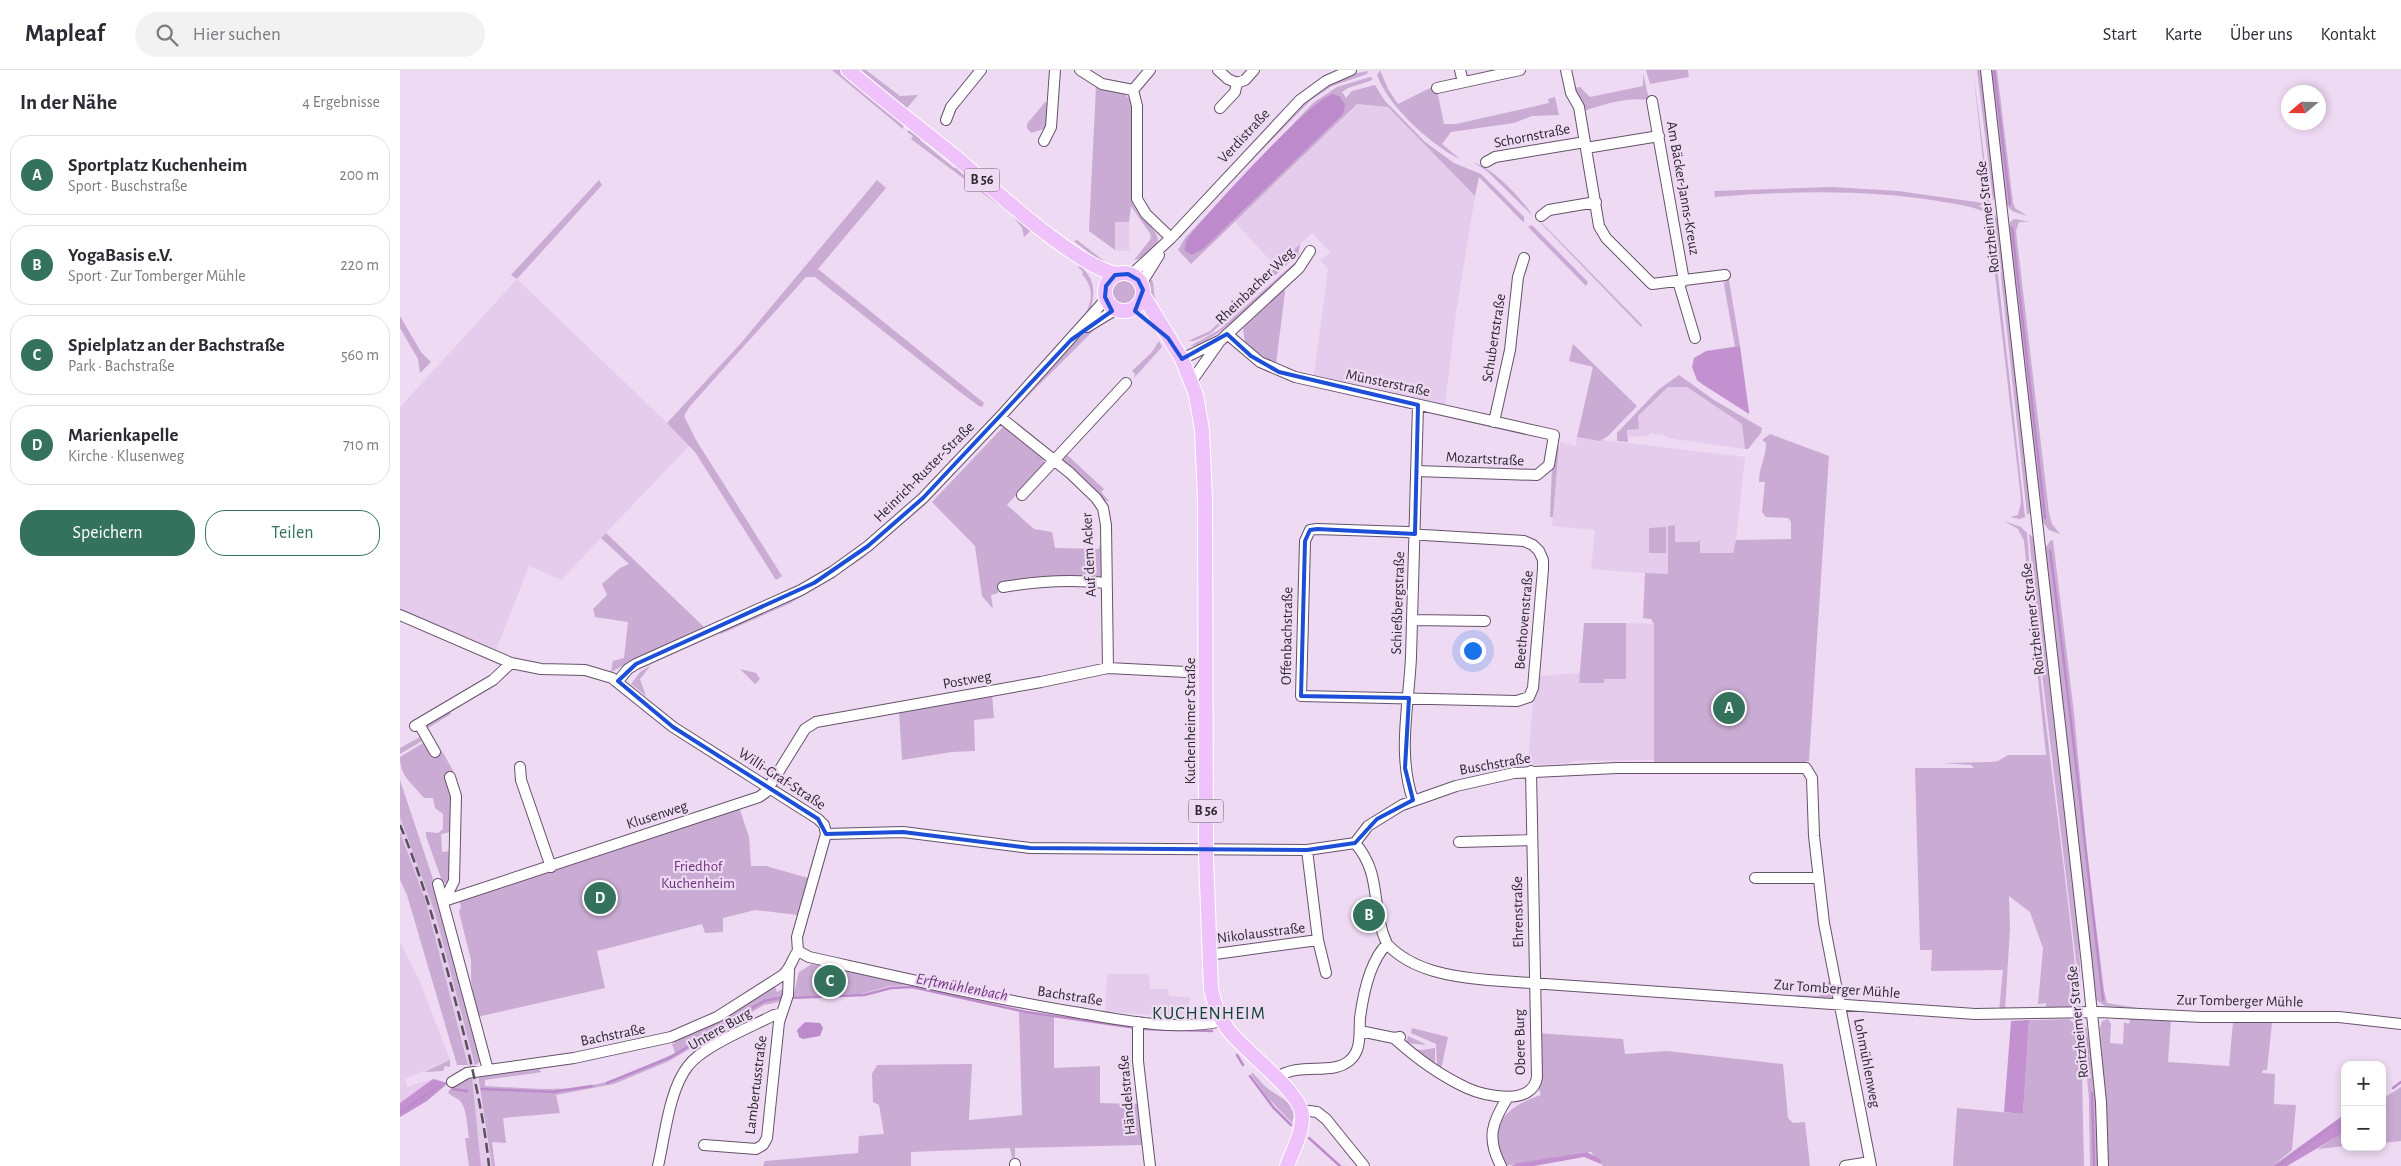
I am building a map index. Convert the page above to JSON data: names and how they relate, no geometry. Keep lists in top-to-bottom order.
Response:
{
  "streets": {
    "main road": ["B 56", "Kuchenheimer Straße"],
    "street": [
      "Verdistraße",
      "Schornstraße",
      "Am Bäcker-Janns-Kreuz",
      "Roitzheimer Straße",
      "Rheinbacher Weg",
      "Schubertstraße",
      "Münsterstraße",
      "Mozartstraße",
      "Heinrich-Ruster-Straße",
      "Auf dem Acker",
      "Schießbergstraße",
      "Beethovenstraße",
      "Offenbachstraße",
      "Postweg",
      "Buschstraße",
      "Willi-Graf-Straße",
      "Klusenweg",
      "Ehrenstraße",
      "Nikolausstraße",
      "Zur Tomberger Mühle",
      "Bachstraße",
      "Untere Burg",
      "Obere Burg",
      "Lohmühlenweg",
      "Lambertusstraße",
      "Händelstraße"
    ]
  },
  "crossings": [
    ["Verdistraße", "B 56"],
    ["Verdistraße", "Kuchenheimer Straße"],
    ["Schornstraße", "Am Bäcker-Janns-Kreuz"],
    ["B 56", "Heinrich-Ruster-Straße"],
    ["B 56", "Kuchenheimer Straße"],
    ["Roitzheimer Straße", "Zur Tomberger Mühle"],
    ["Rheinbacher Weg", "Münsterstraße"],
    ["Rheinbacher Weg", "Kuchenheimer Straße"],
    ["Schubertstraße", "Münsterstraße"],
    ["Münsterstraße", "Mozartstraße"],
    ["Münsterstraße", "Schießbergstraße"],
    ["Mozartstraße", "Schießbergstraße"],
    ["Heinrich-Ruster-Straße", "Auf dem Acker"],
    ["Heinrich-Ruster-Straße", "Willi-Graf-Straße"],
    ["Auf dem Acker", "Postweg"],
    ["Schießbergstraße", "Beethovenstraße"],
    ["Schießbergstraße", "Offenbachstraße"],
    ["Schießbergstraße", "Buschstraße"],
    ["Beethovenstraße", "Offenbachstraße"],
    ["Postweg", "Kuchenheimer Straße"],
    ["Postweg", "Willi-Graf-Straße"],
    ["Postweg", "Klusenweg"],
    ["Kuchenheimer Straße", "Willi-Graf-Straße"],
    ["Kuchenheimer Straße", "Nikolausstraße"],
    ["Kuchenheimer Straße", "Bachstraße"],
    ["Buschstraße", "Ehrenstraße"],
    ["Buschstraße", "Lohmühlenweg"],
    ["Willi-Graf-Straße", "Klusenweg"],
    ["Willi-Graf-Straße", "Lambertusstraße"],
    ["Ehrenstraße", "Zur Tomberger Mühle"],
    ["Ehrenstraße", "Obere Burg"],
    ["Zur Tomberger Mühle", "Obere Burg"],
    ["Zur Tomberger Mühle", "Lohmühlenweg"],
    ["Bachstraße", "Lambertusstraße"],
    ["Bachstraße", "Händelstraße"],
    ["Untere Burg", "Lambertusstraße"]
  ],
  "districts": ["KUCHENHEIM"],
  "water": ["Erftmühlenbach"],
  "parks": ["Friedhof Kuchenheim"],
  "north": "left",
  "page": {
    "header": "Mapleaf",
    "search": "Hier suchen",
    "nav": [
      "Start",
      "Karte",
      "Über uns",
      "Kontakt"
    ],
    "heading": ["In der Nähe", "4 Ergebnisse"],
    "list": [
      {
        "mark": "A",
        "name": "Sportplatz Kuchenheim",
        "note": "Sport · Buschstraße",
        "value": "200 m"
      },
      {
        "mark": "B",
        "name": "YogaBasis e.V.",
        "note": "Sport · Zur Tomberger Mühle",
        "value": "220 m"
      },
      {
        "mark": "C",
        "name": "Spielplatz an der Bachstraße",
        "note": "Park · Bachstraße",
        "value": "560 m"
      },
      {
        "mark": "D",
        "name": "Marienkapelle",
        "note": "Kirche · Klusenweg",
        "value": "710 m"
      }
    ],
    "buttons": ["Speichern", "Teilen"],
    "pins": [
      "A",
      "D",
      "B",
      "C"
    ],
    "map_buttons": ["+", "−"]
  }
}
